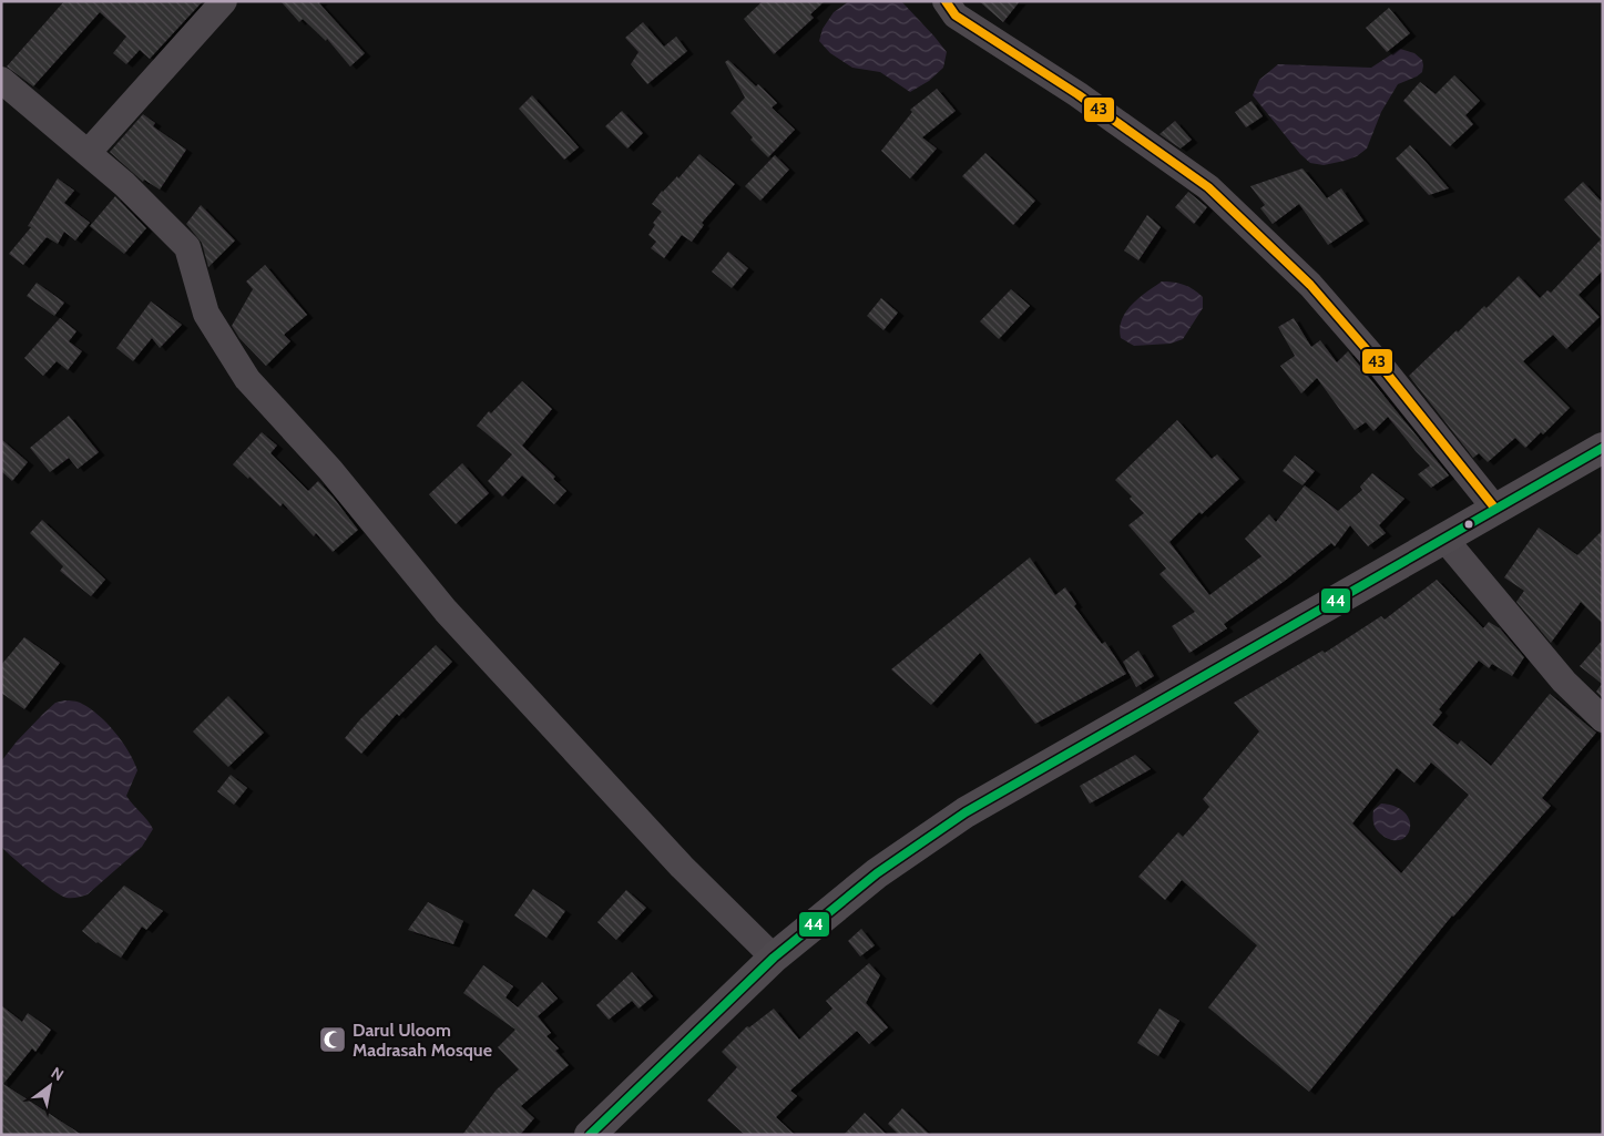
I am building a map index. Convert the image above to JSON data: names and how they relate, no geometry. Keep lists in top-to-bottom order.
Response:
{
  "places": {
    "mosque": ["Darul Uloom Madrasah Mosque"]
  },
  "lines": ["transit line 43", "transit line 44"],
  "north": "top right"
}
